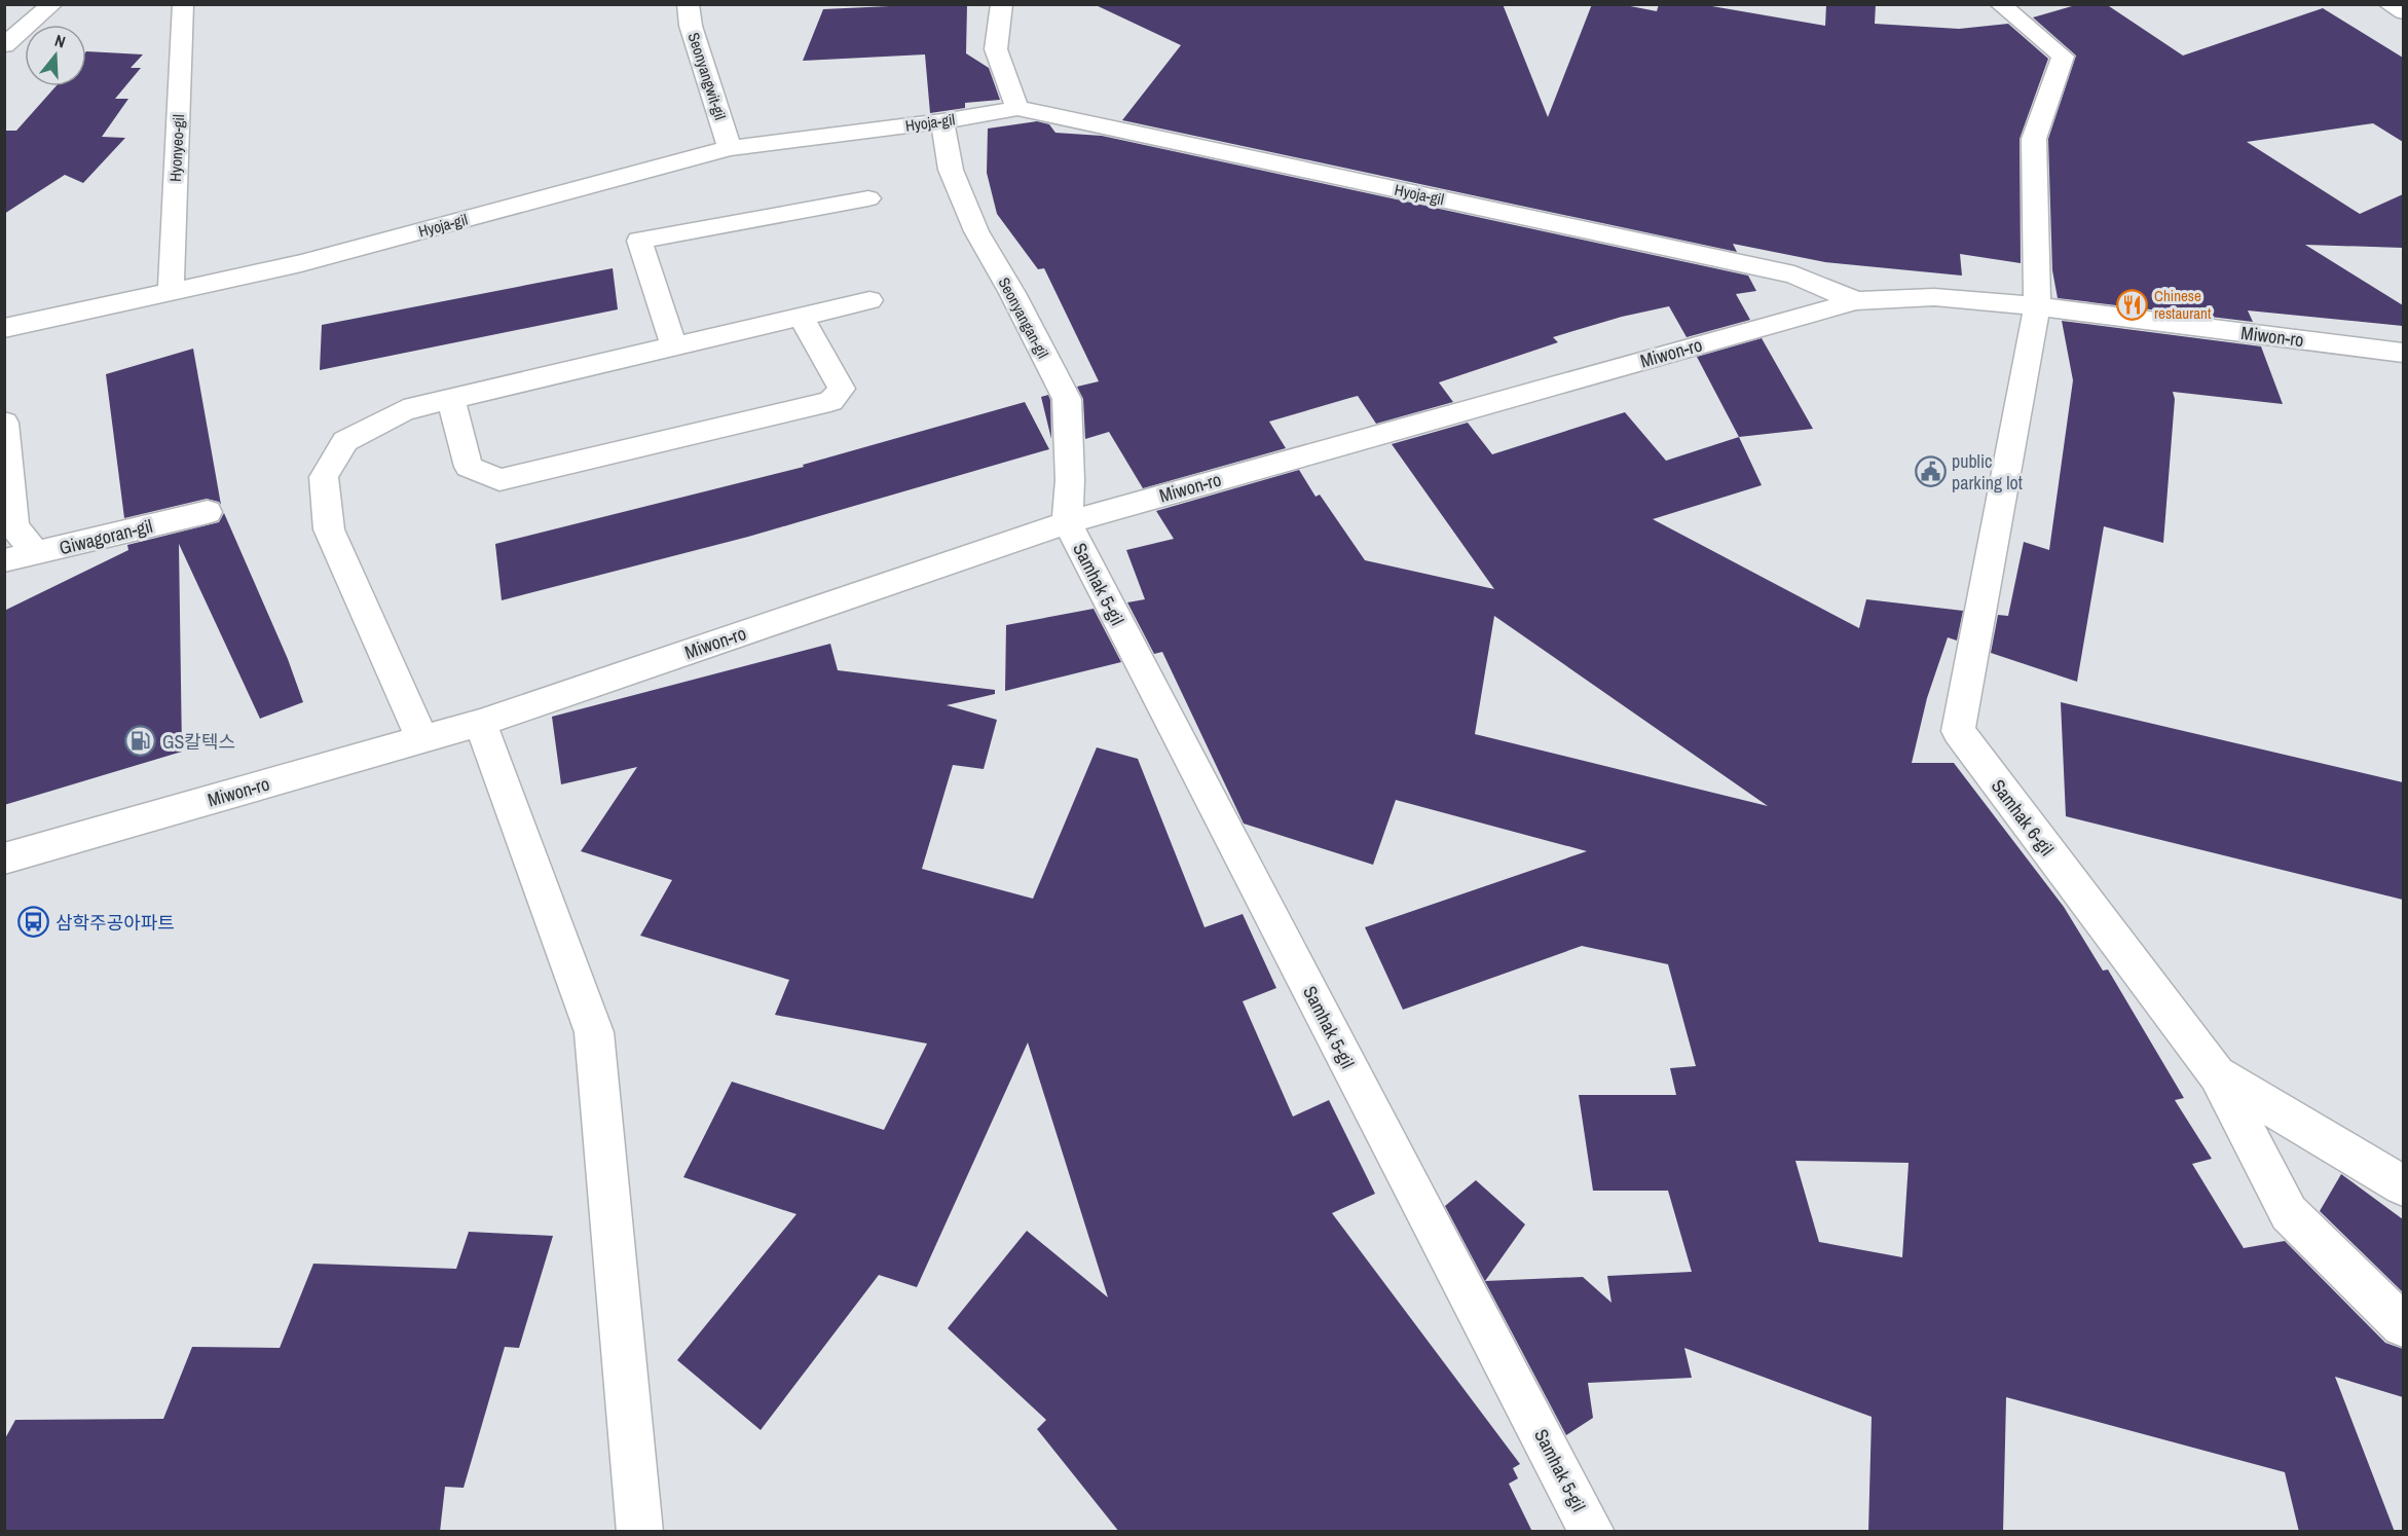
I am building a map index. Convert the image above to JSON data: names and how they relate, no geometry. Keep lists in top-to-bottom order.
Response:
{
  "streets": {
    "street": [
      "Seonyangwit-gil",
      "Hyoja-gil",
      "Hyonyeo-gil",
      "Seonyangan-gil",
      "Miwon-ro",
      "Giwagoran-gil",
      "Samhak 5-gil",
      "Samhak 6-gil"
    ]
  },
  "crossings": [
    ["Seonyangwit-gil", "Hyoja-gil"],
    ["Hyoja-gil", "Hyonyeo-gil"],
    ["Hyoja-gil", "Seonyangan-gil"],
    ["Hyoja-gil", "Miwon-ro"],
    ["Seonyangan-gil", "Miwon-ro"],
    ["Seonyangan-gil", "Samhak 5-gil"],
    ["Miwon-ro", "Samhak 5-gil"],
    ["Miwon-ro", "Samhak 6-gil"]
  ],
  "places": {
    "restaurant": ["Chinese restaurant"],
    "public building": ["public parking lot"],
    "fuel station": ["GS칼텍스"],
    "bus stop": ["삼학주공아파트"]
  },
  "north": "top"
}
